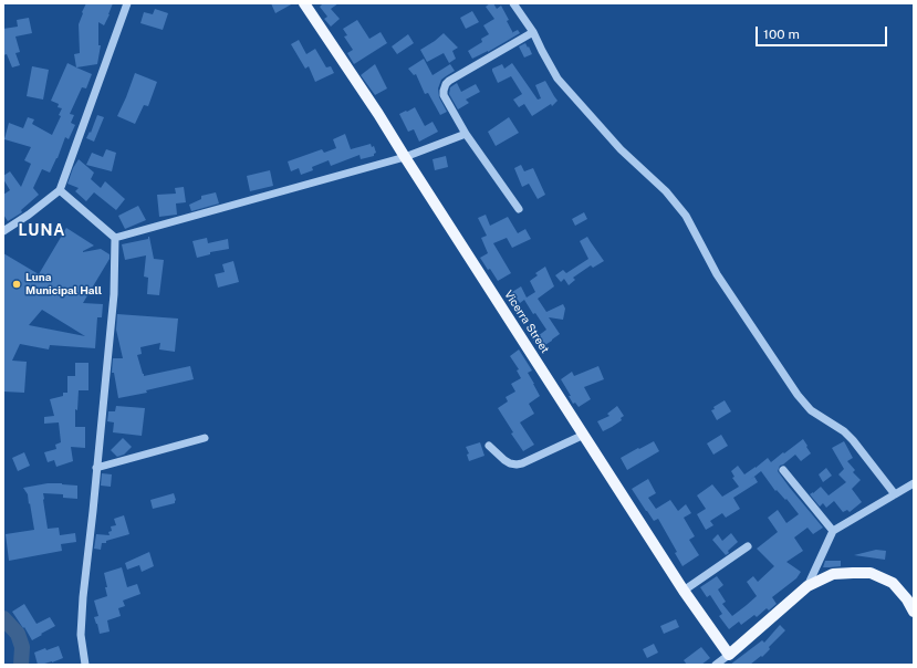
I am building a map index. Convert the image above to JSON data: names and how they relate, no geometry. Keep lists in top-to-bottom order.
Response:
{
  "streets": {
    "main road": ["Vicerra Street"]
  },
  "districts": ["LUNA"],
  "places": ["Luna Municipal Hall"],
  "scale_bar": "100 m"
}
